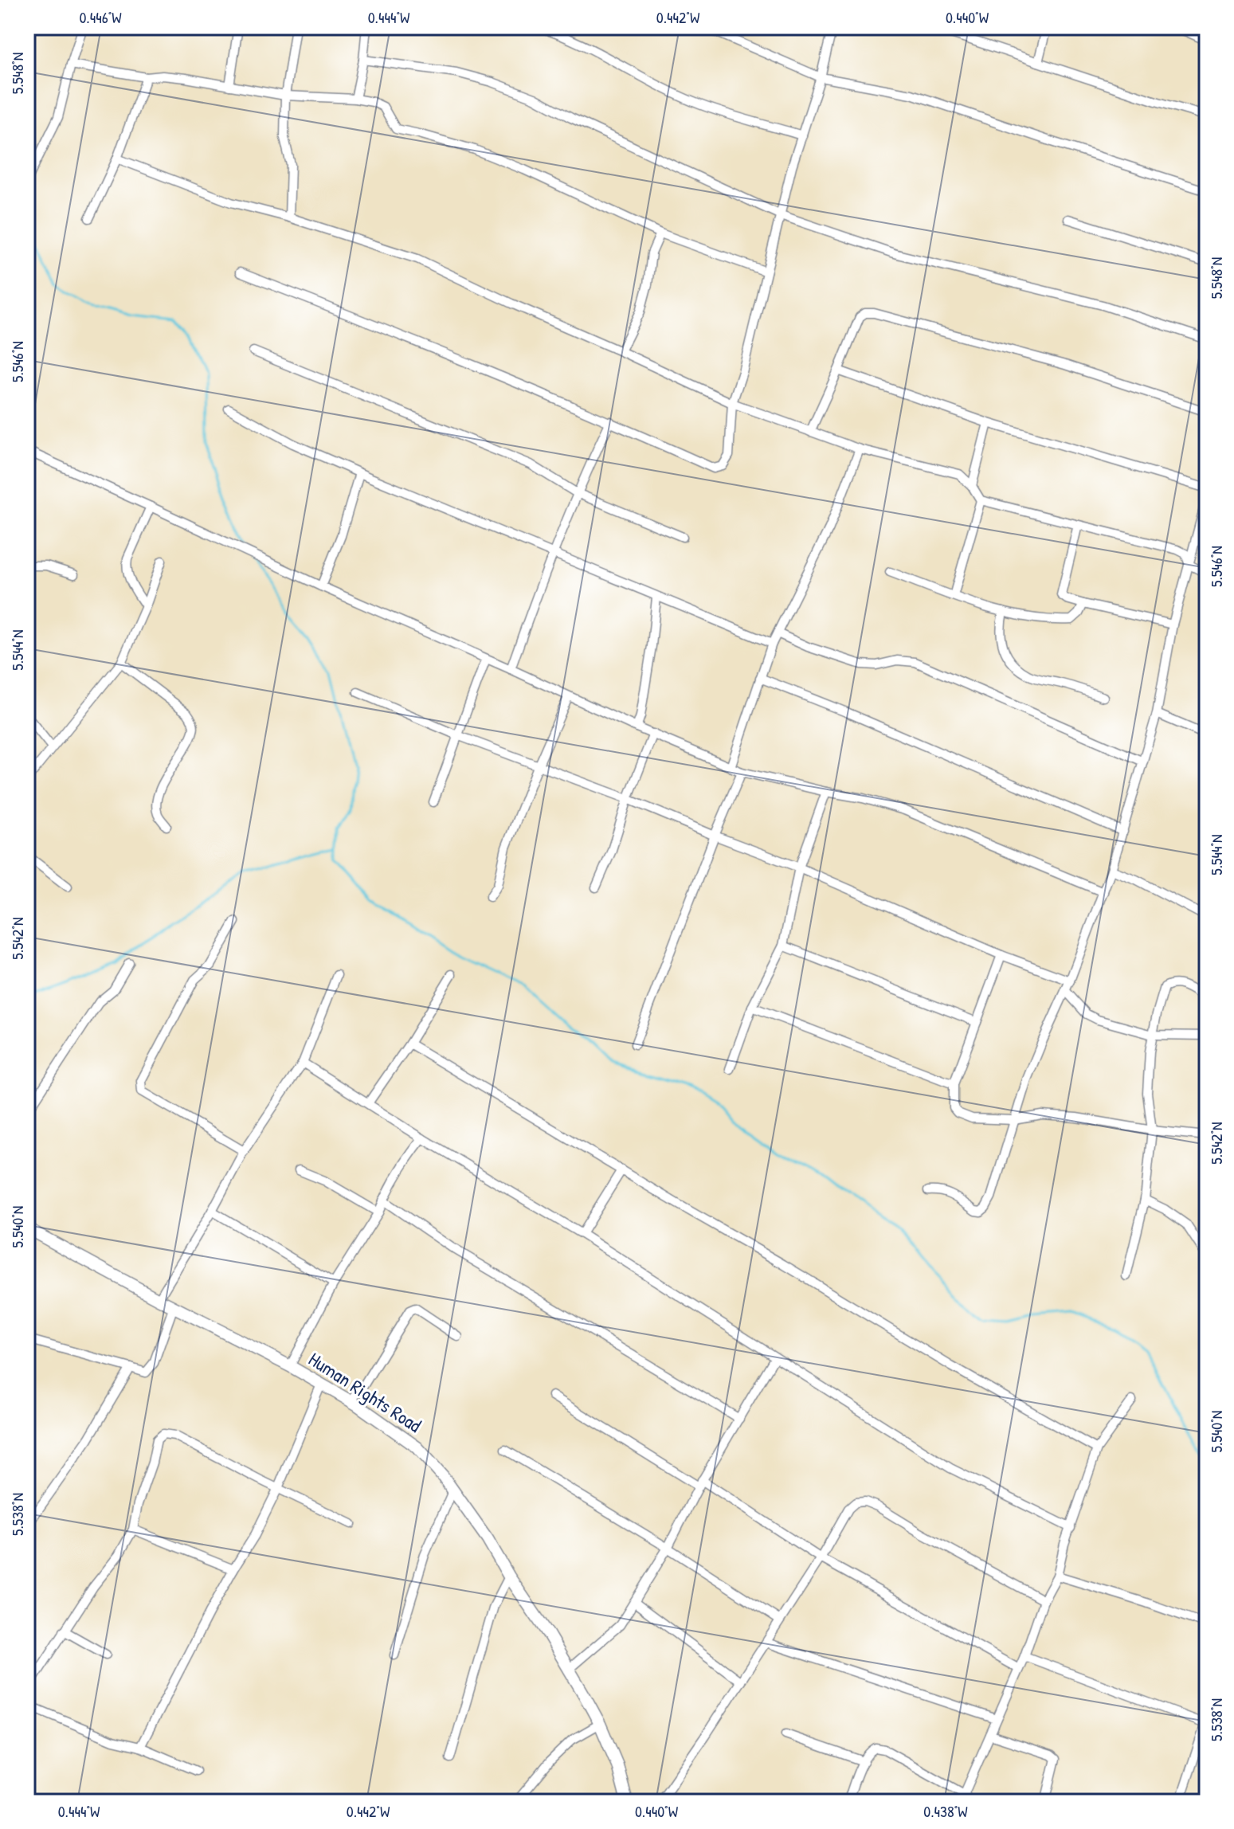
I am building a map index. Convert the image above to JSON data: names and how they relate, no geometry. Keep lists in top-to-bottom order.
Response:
{
  "streets": {
    "street": ["Human Rights Road"]
  },
  "coordinates": [
    "0.446°W",
    "0.444°W",
    "0.442°W",
    "0.440°W",
    "5.548°N",
    "5.546°N",
    "5.544°N",
    "5.542°N",
    "5.540°N",
    "5.538°N",
    "0.438°W"
  ]
}
